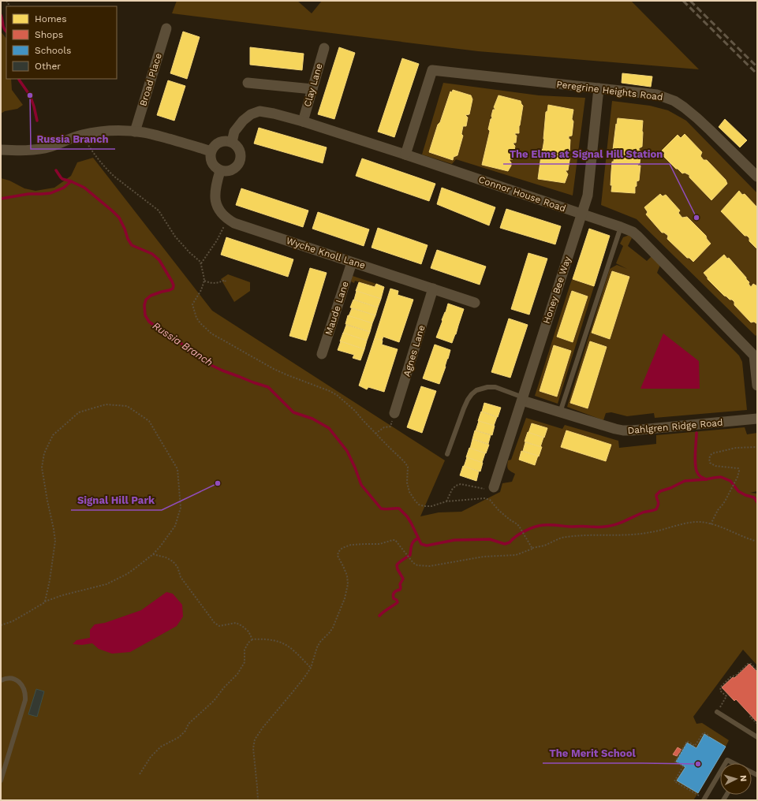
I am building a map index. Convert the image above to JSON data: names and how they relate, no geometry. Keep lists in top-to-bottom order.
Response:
{
  "streets": {
    "street": [
      "Broad Place",
      "Clay Lane",
      "Peregrine Heights Road",
      "Connor House Road",
      "Wyche Knoll Lane",
      "Honey Bee Way",
      "Maude Lane",
      "Agnes Lane",
      "Dahlgren Ridge Road"
    ]
  },
  "crossings": [
    ["Clay Lane", "Connor House Road"],
    ["Peregrine Heights Road", "Connor House Road"],
    ["Peregrine Heights Road", "Honey Bee Way"],
    ["Connor House Road", "Wyche Knoll Lane"],
    ["Connor House Road", "Honey Bee Way"],
    ["Wyche Knoll Lane", "Maude Lane"],
    ["Wyche Knoll Lane", "Agnes Lane"],
    ["Honey Bee Way", "Dahlgren Ridge Road"]
  ],
  "water": ["Russia Branch"],
  "places": [
    "Russia Branch",
    "The Elms at Signal Hill Station",
    "Signal Hill Park",
    "The Merit School"
  ],
  "legend": [
    "Homes",
    "Shops",
    "Schools",
    "Other"
  ],
  "north": "right"
}
